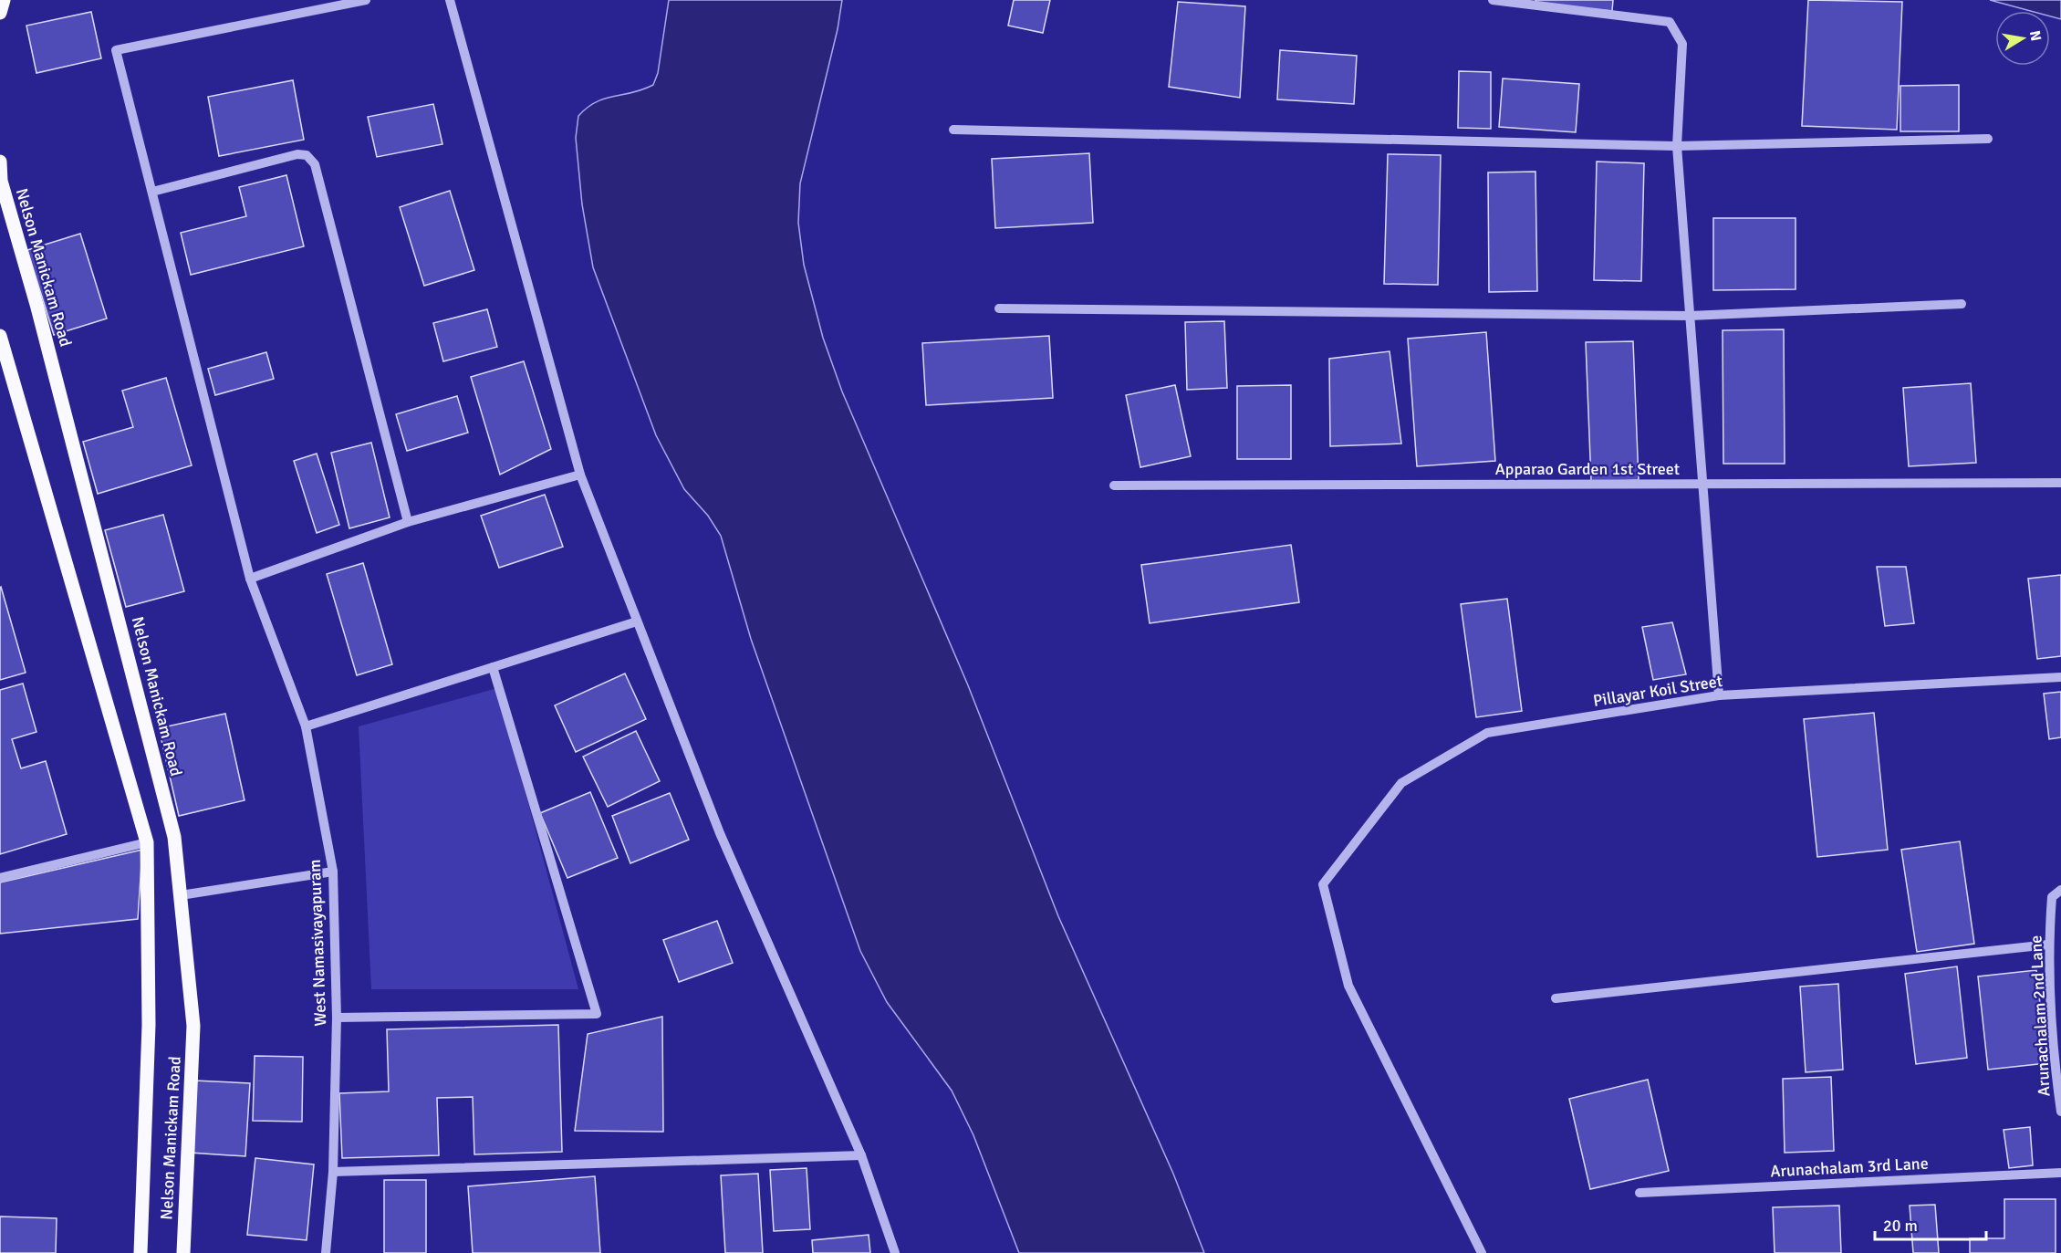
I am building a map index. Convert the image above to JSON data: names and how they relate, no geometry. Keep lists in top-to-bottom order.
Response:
{
  "streets": {
    "main road": ["Nelson Manickam Road"],
    "street": [
      "Apparao Garden 1st Street",
      "Pillayar Koil Street",
      "West Namasivayapuram",
      "Arunachalam 2nd Lane",
      "Arunachalam 3rd Lane"
    ]
  },
  "scale_bar": "20 m",
  "north": "right"
}
